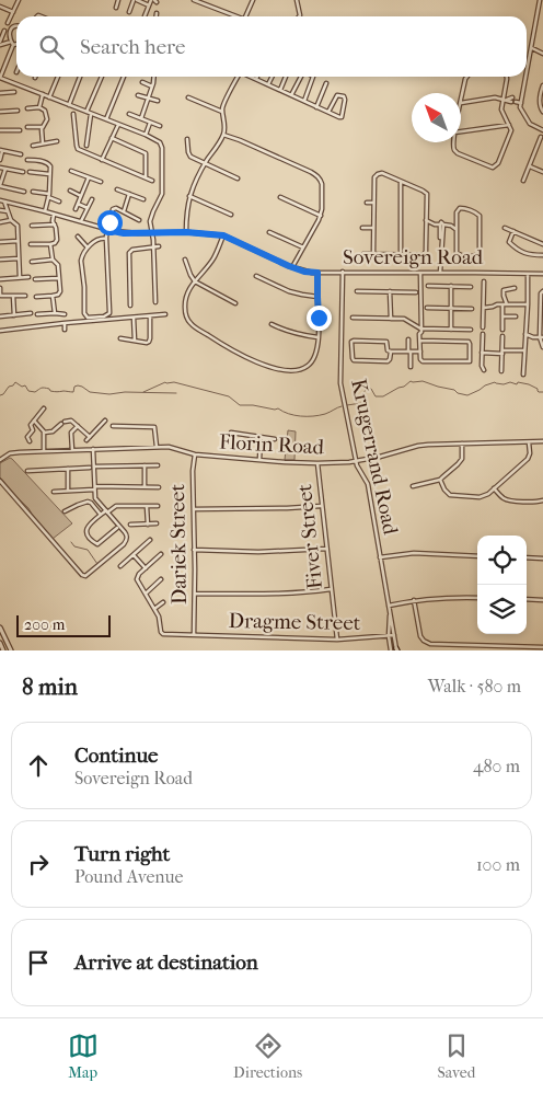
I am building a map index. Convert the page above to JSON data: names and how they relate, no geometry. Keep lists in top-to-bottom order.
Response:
{
  "streets": {
    "street": [
      "Sovereign Road",
      "Florin Road",
      "Krugerrand Road",
      "Fiver Street",
      "Dariek Street",
      "Dragme Street"
    ]
  },
  "crossings": [
    ["Sovereign Road", "Krugerrand Road"],
    ["Florin Road", "Krugerrand Road"],
    ["Florin Road", "Fiver Street"],
    ["Florin Road", "Dariek Street"],
    ["Krugerrand Road", "Dragme Street"],
    ["Fiver Street", "Dragme Street"],
    ["Dariek Street", "Dragme Street"]
  ],
  "scale_bar": "200 m",
  "north": "top left",
  "page": {
    "search": "Search here",
    "scale": "200 m",
    "heading": ["8 min", "Walk · 580 m"],
    "list": [
      ["Continue", "Sovereign Road", "480 m"],
      ["Turn right", "Pound Avenue", "100 m"],
      "Arrive at destination"
    ],
    "nav": ["Map", "Directions", "Saved"]
  }
}
